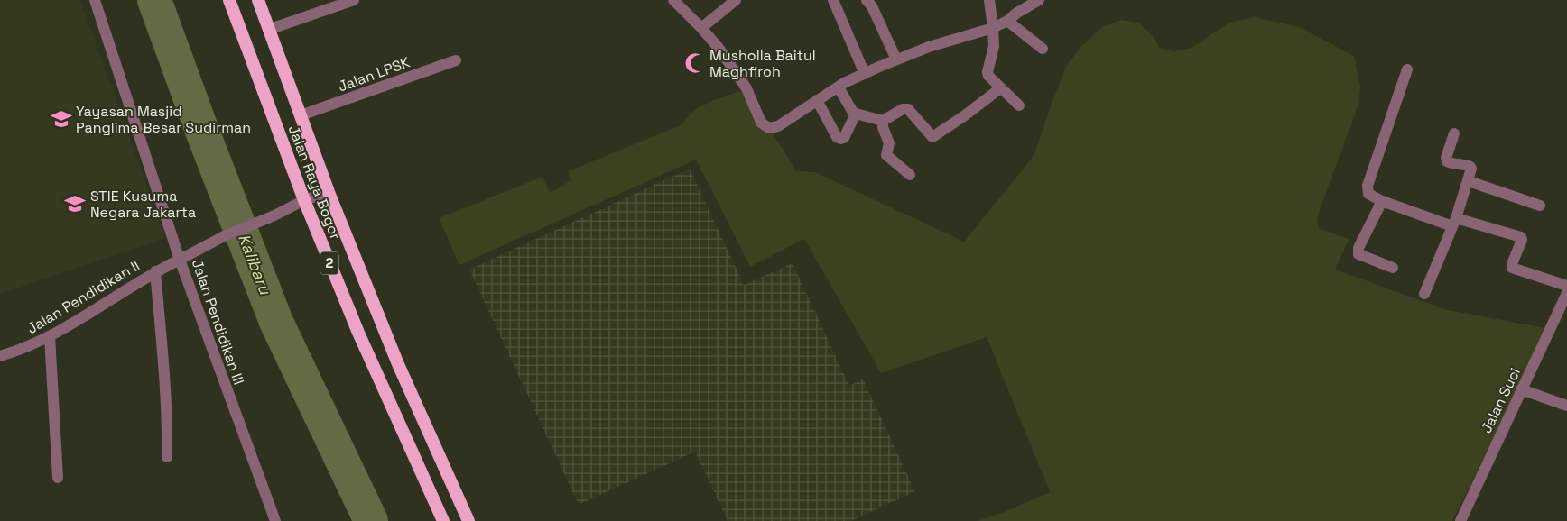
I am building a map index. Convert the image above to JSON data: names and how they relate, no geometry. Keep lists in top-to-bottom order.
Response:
{
  "streets": {
    "highway": ["Jalan Raya Bogor", "2"],
    "street": [
      "Jalan LPSK",
      "Jalan Pendidikan II",
      "Jalan Pendidikan III",
      "Jalan Suci"
    ]
  },
  "crossings": [
    ["Jalan LPSK", "Jalan Raya Bogor"],
    ["Jalan Raya Bogor", "Jalan Pendidikan III"],
    ["Jalan Pendidikan II", "Jalan Pendidikan III"]
  ],
  "water": ["Kalibaru"],
  "places": {
    "mosque": ["Musholla Baitul Maghfiroh"],
    "school or university": ["Yayasan Masjid Panglima Besar Sudirman", "STIE Kusuma Negara Jakarta"]
  }
}
